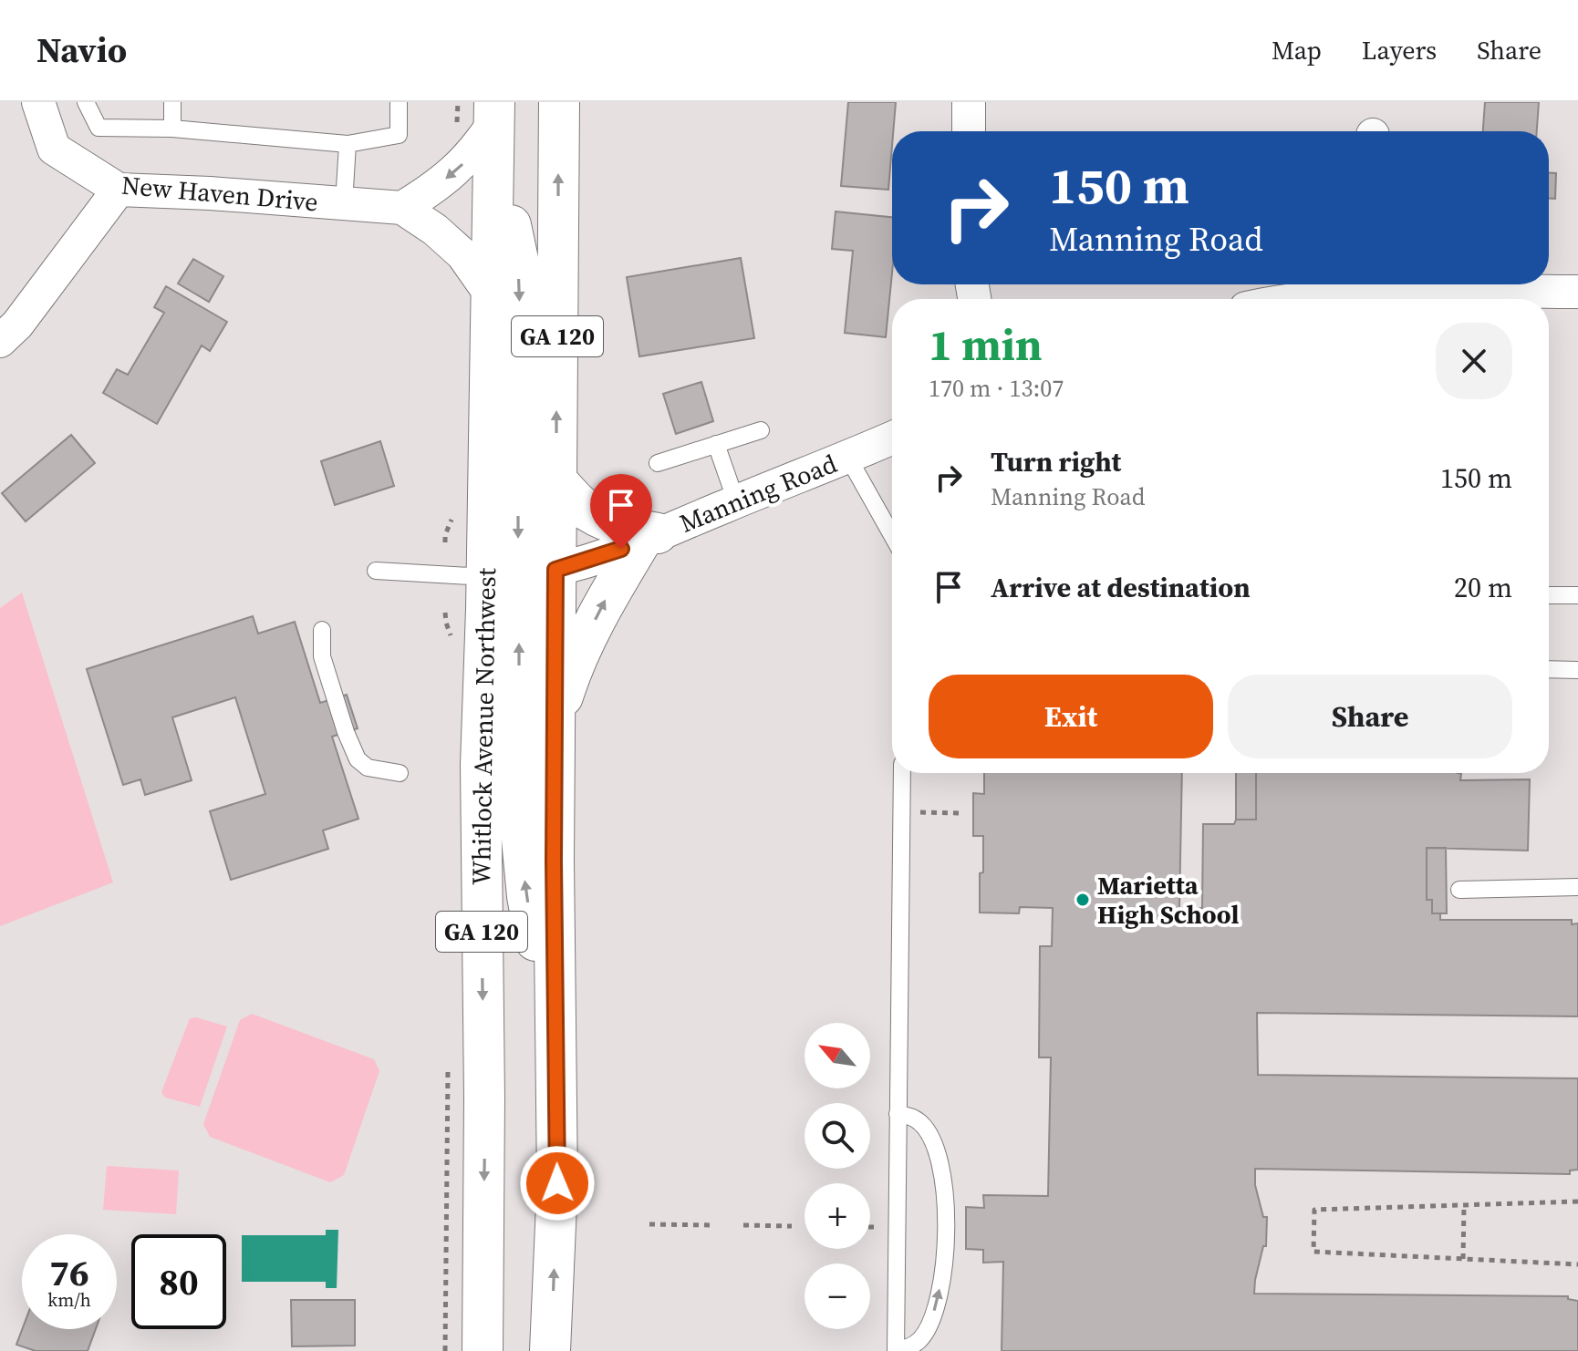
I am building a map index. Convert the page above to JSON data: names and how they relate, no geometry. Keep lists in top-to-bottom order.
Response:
{
  "streets": {
    "highway": ["GA 120", "Whitlock Avenue Northwest"],
    "street": ["New Haven Drive", "Manning Road"]
  },
  "crossings": [
    ["New Haven Drive", "Whitlock Avenue Northwest"],
    ["Manning Road", "Whitlock Avenue Northwest"]
  ],
  "places": ["Marietta High School"],
  "north": "top left",
  "page": {
    "header": "Navio",
    "nav": ["Map", "Layers", "Share"],
    "turn": ["150 m", "Manning Road"],
    "heading": ["1 min", "170 m · 13:07"],
    "list": [
      {
        "name": "Turn right",
        "note": "Manning Road",
        "value": "150 m"
      },
      {
        "name": "Arrive at destination",
        "value": "20 m"
      }
    ],
    "buttons": ["Exit", "Share"],
    "map_buttons": ["+", "−"],
    "speed": "76 km/h",
    "limit": "80"
  }
}
